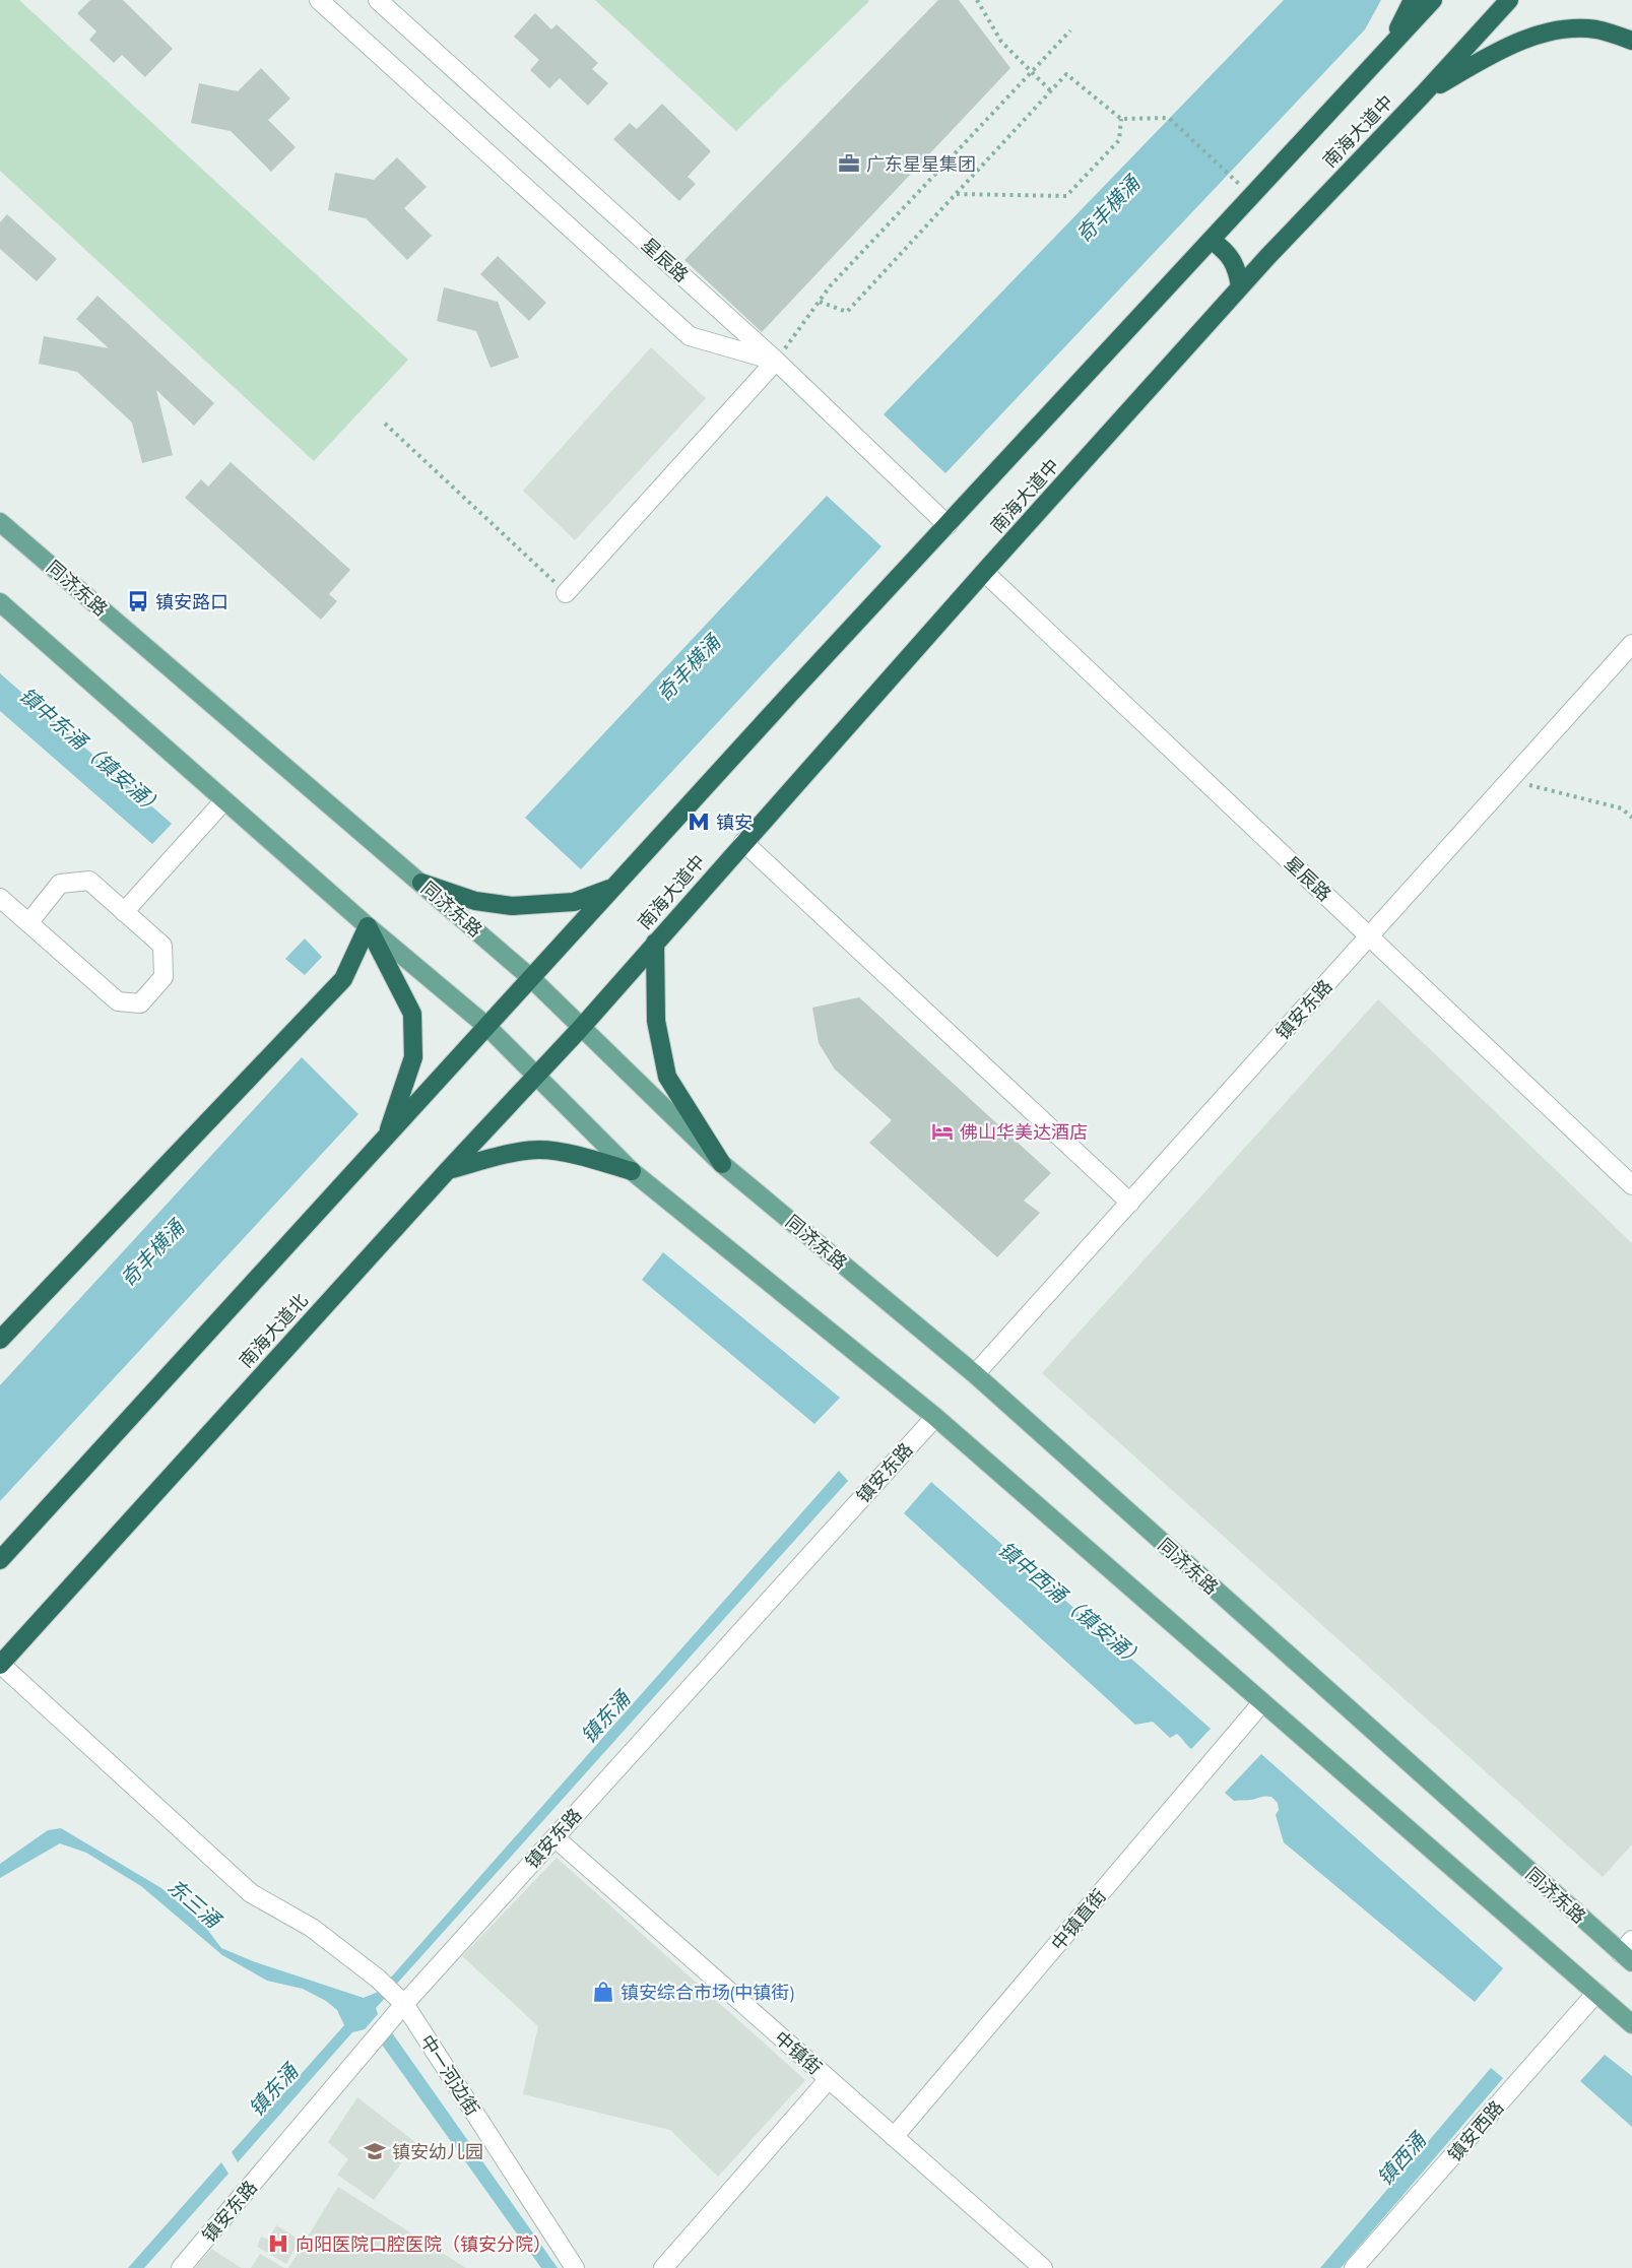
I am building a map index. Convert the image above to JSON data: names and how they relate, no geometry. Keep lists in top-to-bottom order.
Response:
{
  "streets": {
    "highway": ["南海大道中", "南海大道北"],
    "main road": ["同济东路"],
    "street": [
      "星辰路",
      "镇安东路",
      "中镇直街",
      "中镇街",
      "中一河边街",
      "镇安西路"
    ]
  },
  "crossings": [
    ["南海大道中", "星辰路"],
    ["南海大道中", "同济东路"],
    ["南海大道中", "南海大道北"],
    ["星辰路", "镇安东路"],
    ["同济东路", "镇安东路"],
    ["同济东路", "南海大道北"],
    ["镇安东路", "中镇街"],
    ["镇安东路", "中一河边街"],
    ["南海大道北", "中一河边街"],
    ["中镇直街", "中镇街"]
  ],
  "water": [
    "奇丰横涌",
    "镇中东涌（镇安涌）",
    "镇中西涌（镇安涌）",
    "镇东涌",
    "东三涌",
    "镇西涌"
  ],
  "places": {
    "office": ["广东星星集团"],
    "bus stop": ["镇安路口"],
    "metro station": ["镇安"],
    "hotel": ["佛山华美达酒店"],
    "shop": ["镇安综合市场(中镇街)"],
    "school or university": ["镇安幼儿园"],
    "hospital": ["向阳医院口腔医院（镇安分院）"]
  }
}
